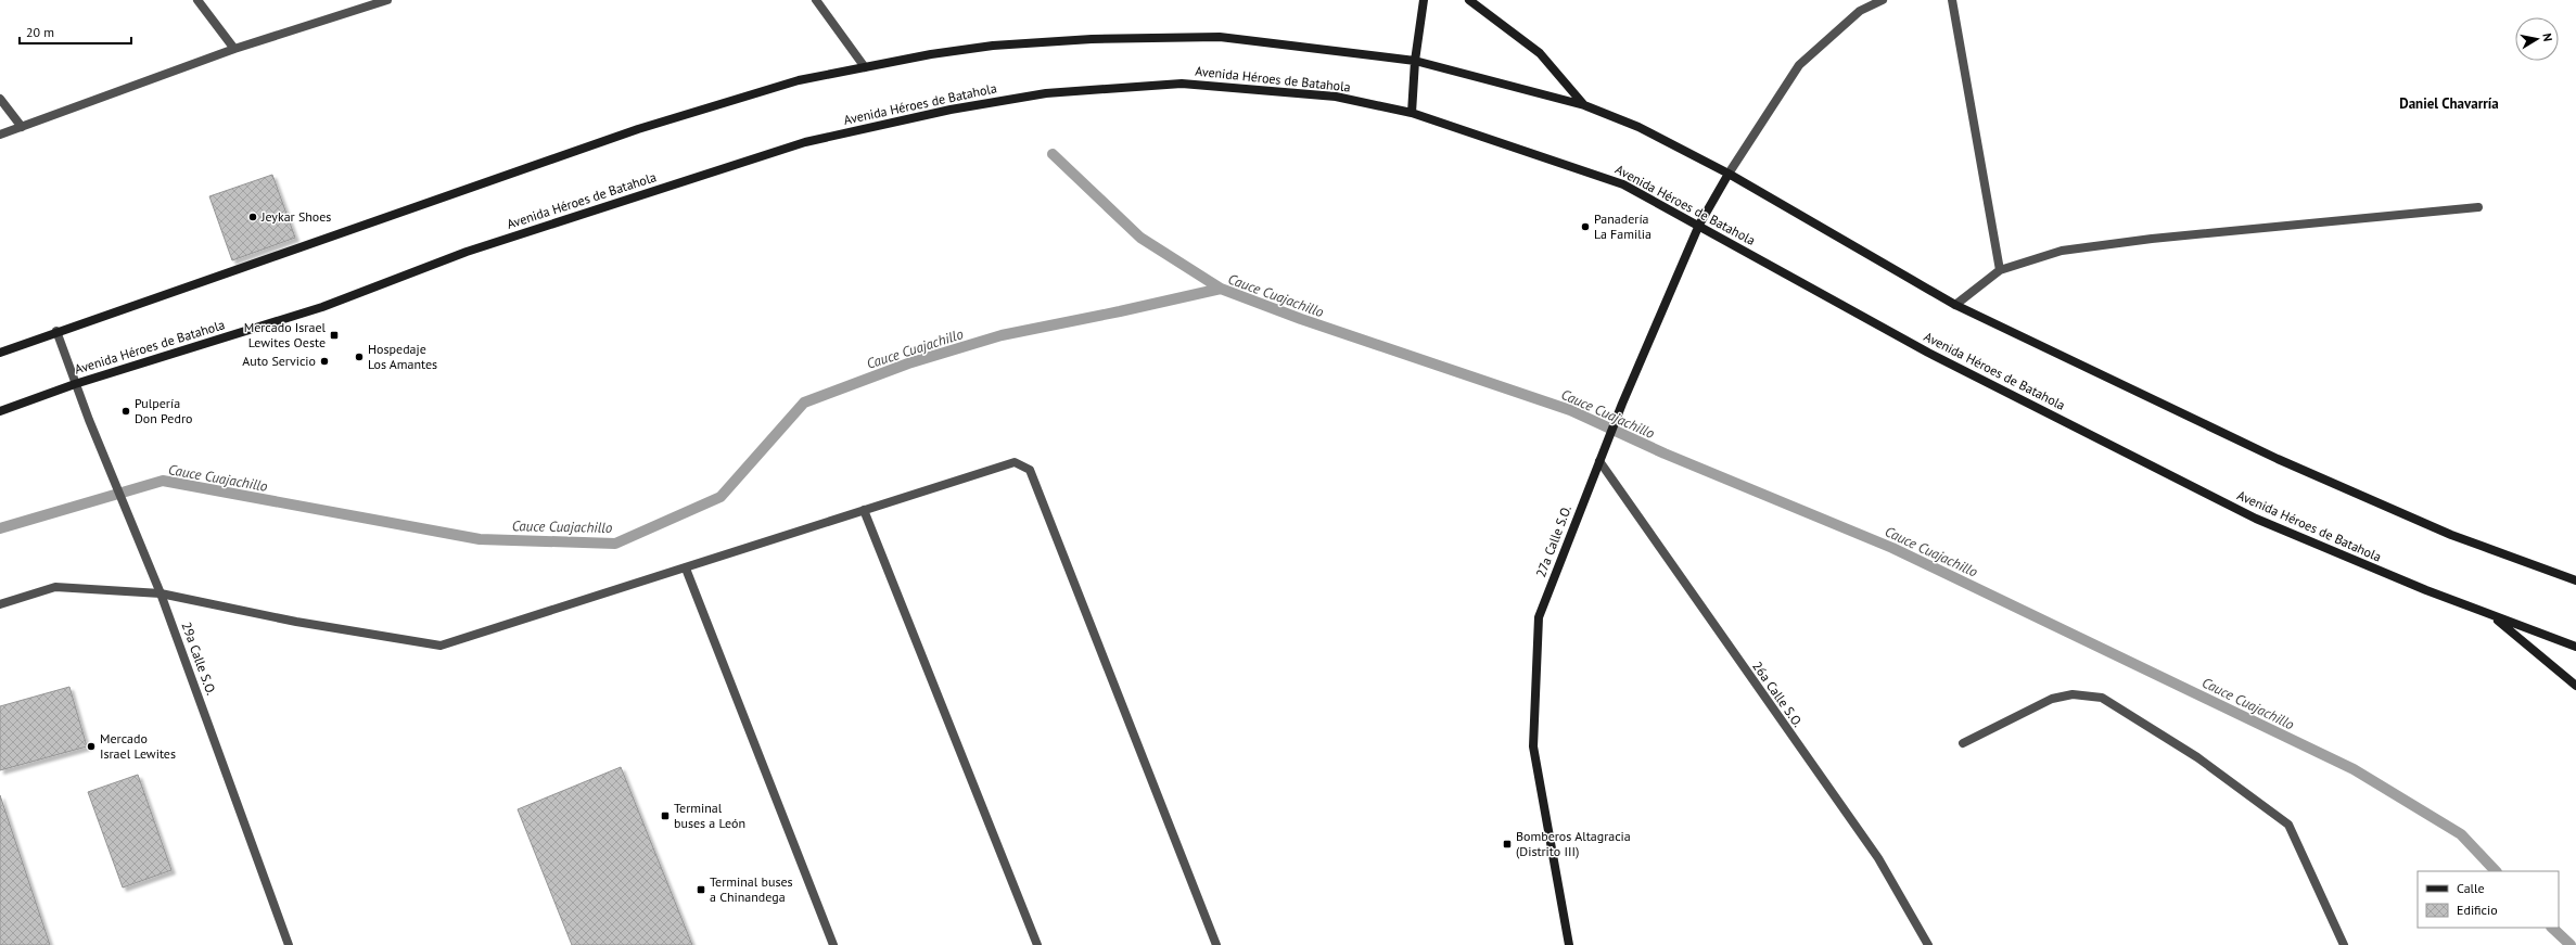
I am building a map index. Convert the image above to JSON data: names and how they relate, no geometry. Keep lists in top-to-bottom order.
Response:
{
  "streets": {
    "main road": ["Avenida Héroes de Batahola", "27a Calle S.O."],
    "street": ["29a Calle S.O.", "26a Calle S.O."]
  },
  "crossings": [
    ["Avenida Héroes de Batahola", "27a Calle S.O."],
    ["Avenida Héroes de Batahola", "29a Calle S.O."],
    ["27a Calle S.O.", "26a Calle S.O."]
  ],
  "districts": ["Daniel Chavarría"],
  "water": ["Cauce Cuajachillo"],
  "places": {
    "other": [
      "Jeykar Shoes",
      "Panadería La Familia",
      "Hospedaje Los Amantes",
      "Auto Servicio",
      "Pulpería Don Pedro",
      "Mercado Israel Lewites"
    ],
    "transit": [
      "Mercado Israel Lewites Oeste",
      "Terminal buses a León",
      "Bomberos Altagracia (Distrito III)",
      "Terminal buses a Chinandega"
    ]
  },
  "legend": ["Calle", "Edificio"],
  "scale_bar": "20 m",
  "north": "right"
}
